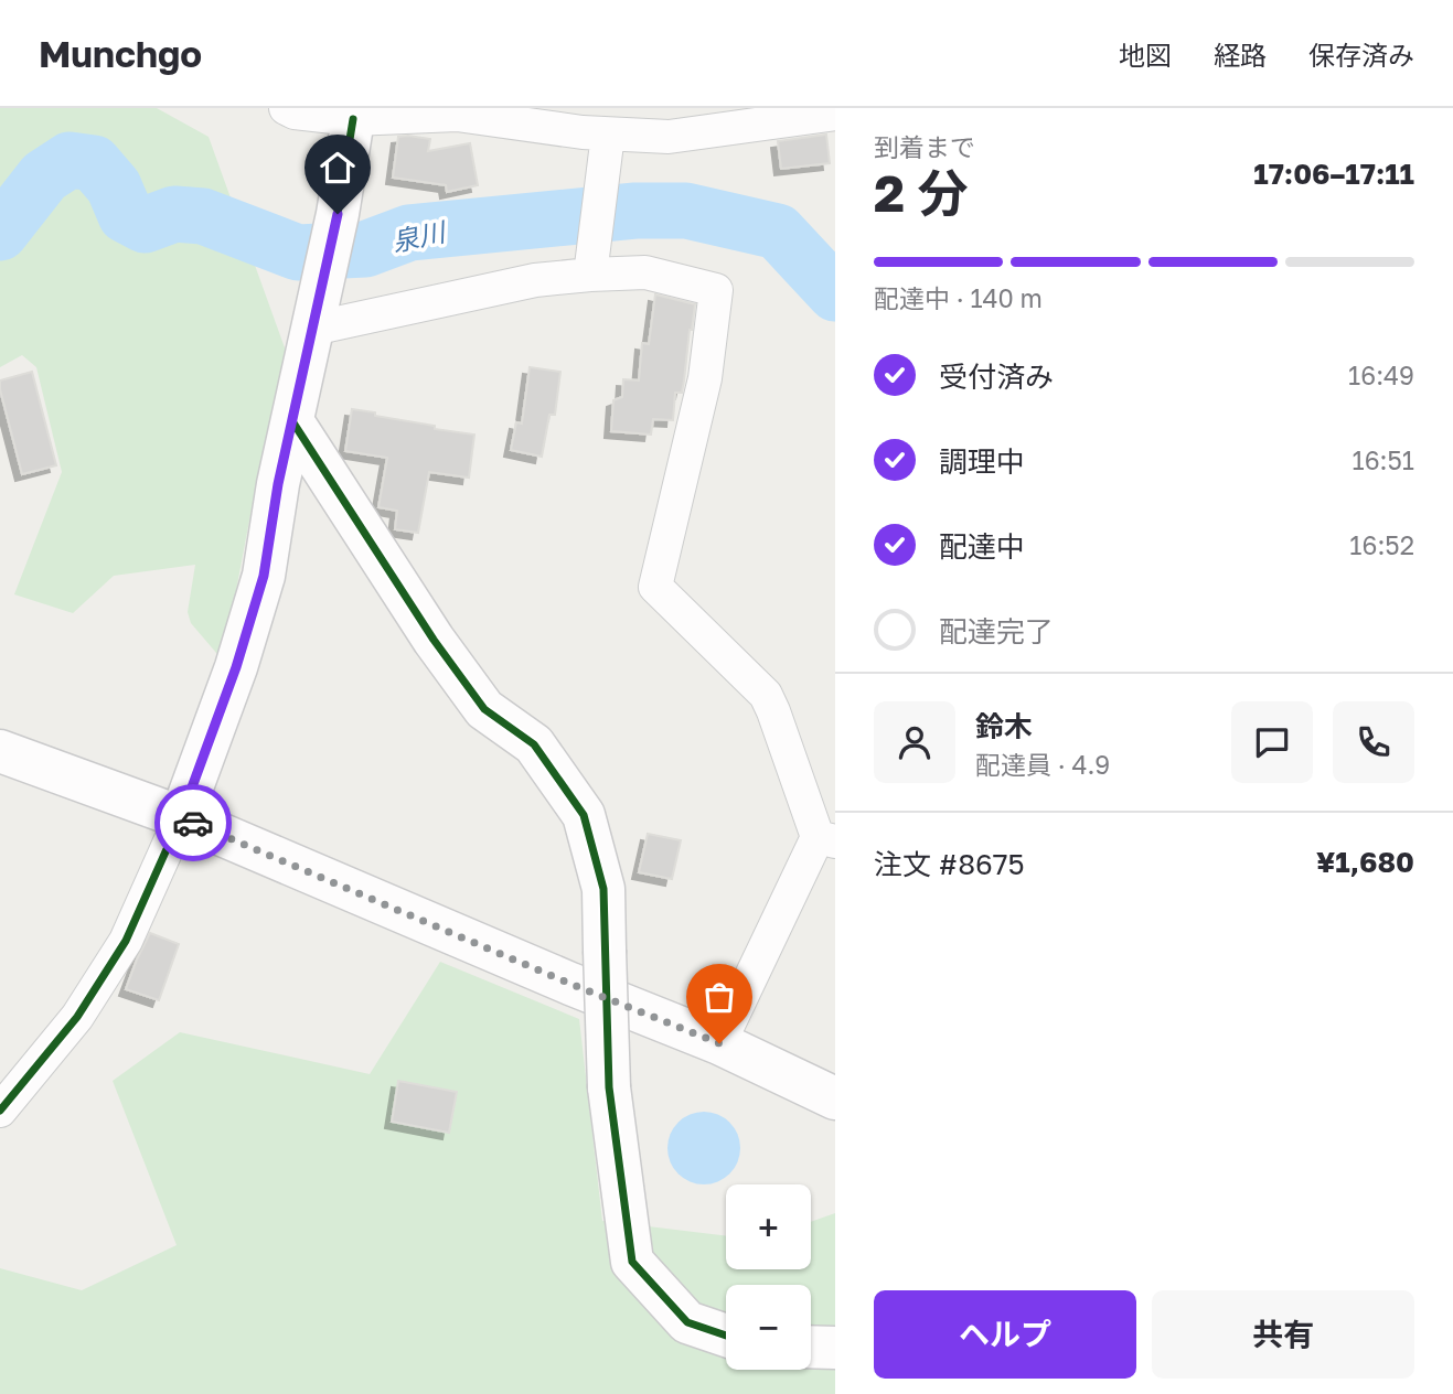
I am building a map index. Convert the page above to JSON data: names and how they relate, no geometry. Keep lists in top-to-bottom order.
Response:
{
  "water": ["泉川"],
  "page": {
    "header": "Munchgo",
    "nav": ["地図", "経路", "保存済み"],
    "heading": ["2 分", "到着まで", "17:06–17:11"],
    "panel": [
      "鈴木",
      "配達員 · 4.9",
      "注文 #8675",
      "¥1,680"
    ],
    "bar": "配達中 · 140 m",
    "list": [
      ["受付済み", "16:49"],
      ["調理中", "16:51"],
      ["配達中", "16:52"],
      "配達完了"
    ],
    "map_buttons": ["+", "−"],
    "buttons": ["ヘルプ", "共有"]
  }
}
